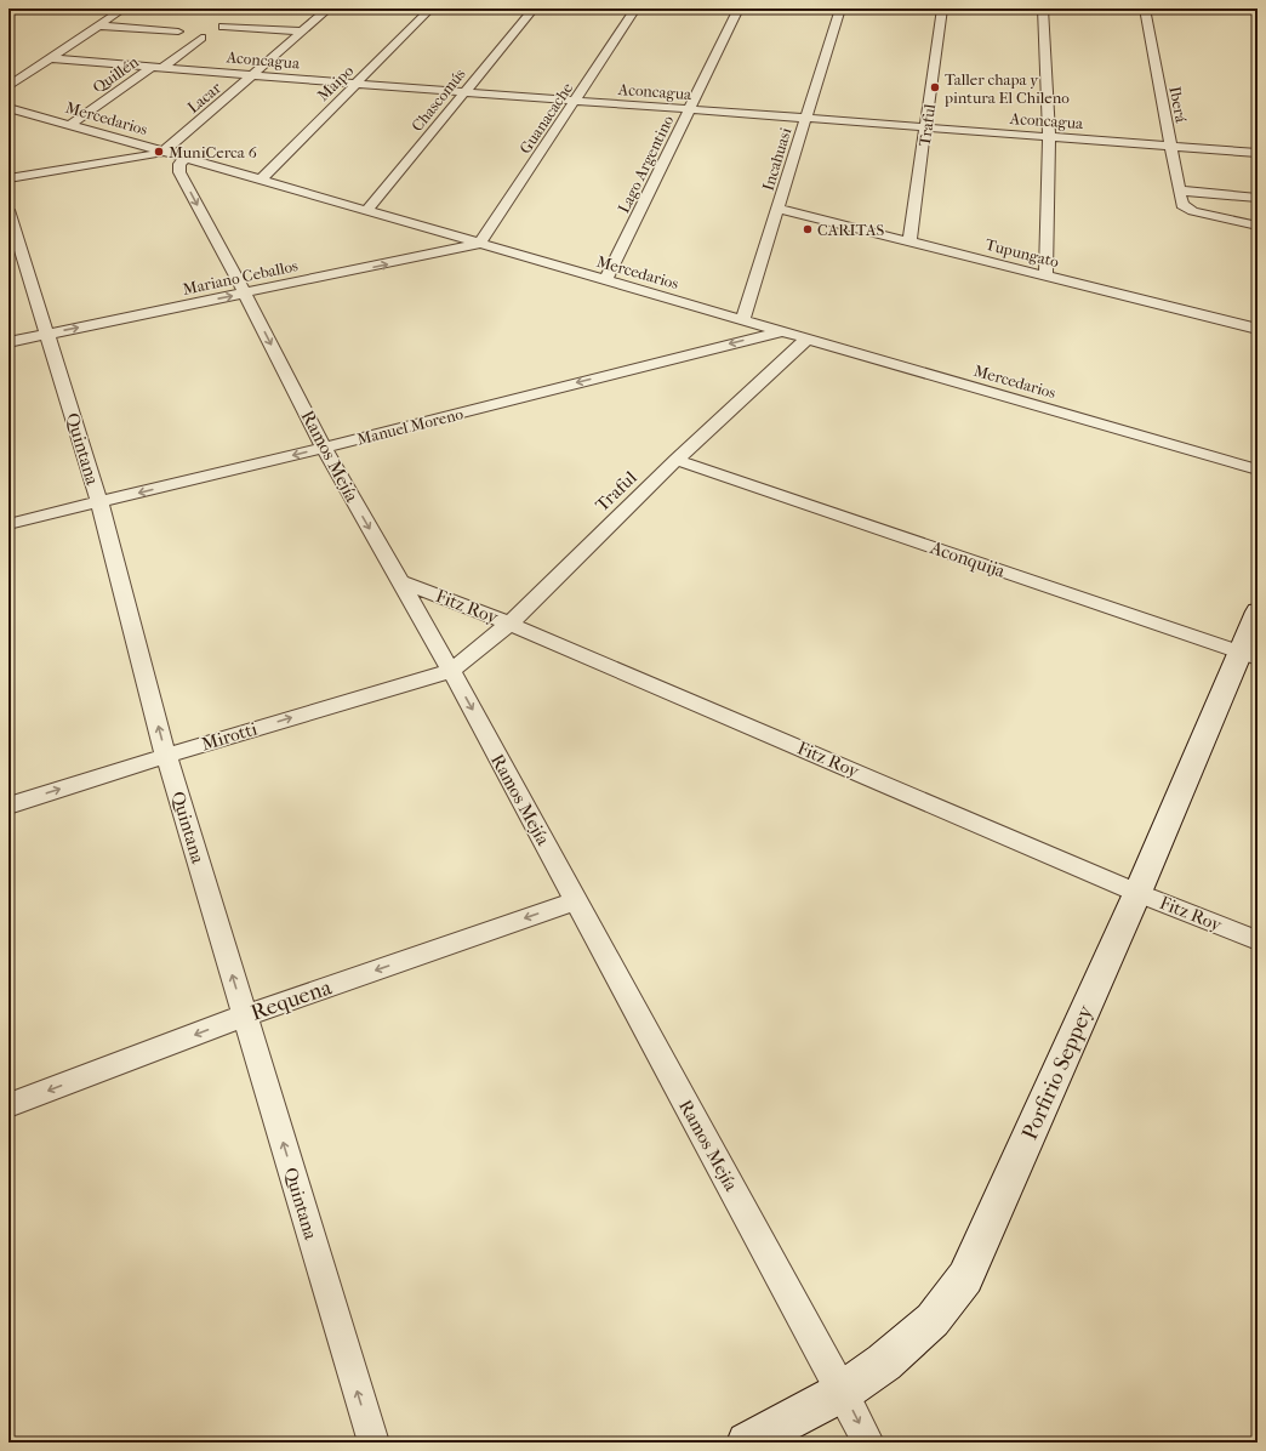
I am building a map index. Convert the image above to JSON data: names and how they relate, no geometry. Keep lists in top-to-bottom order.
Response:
{
  "streets": {
    "main road": ["Porfirio Seppey"],
    "street": [
      "Aconcagua",
      "Quillén",
      "Maipo",
      "Lacar",
      "Chascomús",
      "Iberá",
      "Mercedarios",
      "Guanacache",
      "Traful",
      "Incahuasi",
      "Lago Argentino",
      "Tupungato",
      "Mariano Ceballos",
      "Manuel Moreno",
      "Quintana",
      "Ramos Mejía",
      "Aconquija",
      "Fitz Roy",
      "Mirotti",
      "Requena"
    ]
  },
  "crossings": [
    ["Aconcagua", "Quillén"],
    ["Aconcagua", "Maipo"],
    ["Aconcagua", "Lacar"],
    ["Aconcagua", "Chascomús"],
    ["Aconcagua", "Iberá"],
    ["Aconcagua", "Guanacache"],
    ["Aconcagua", "Traful"],
    ["Aconcagua", "Incahuasi"],
    ["Aconcagua", "Lago Argentino"],
    ["Quillén", "Mercedarios"],
    ["Maipo", "Mercedarios"],
    ["Lacar", "Mercedarios"],
    ["Chascomús", "Mercedarios"],
    ["Mercedarios", "Guanacache"],
    ["Mercedarios", "Traful"],
    ["Mercedarios", "Incahuasi"],
    ["Mercedarios", "Lago Argentino"],
    ["Mercedarios", "Mariano Ceballos"],
    ["Mercedarios", "Manuel Moreno"],
    ["Mercedarios", "Ramos Mejía"],
    ["Guanacache", "Mariano Ceballos"],
    ["Traful", "Tupungato"],
    ["Traful", "Ramos Mejía"],
    ["Traful", "Aconquija"],
    ["Traful", "Fitz Roy"],
    ["Traful", "Mirotti"],
    ["Incahuasi", "Tupungato"],
    ["Mariano Ceballos", "Quintana"],
    ["Mariano Ceballos", "Ramos Mejía"],
    ["Manuel Moreno", "Quintana"],
    ["Manuel Moreno", "Ramos Mejía"],
    ["Quintana", "Mirotti"],
    ["Quintana", "Requena"],
    ["Ramos Mejía", "Fitz Roy"],
    ["Ramos Mejía", "Mirotti"],
    ["Ramos Mejía", "Requena"],
    ["Ramos Mejía", "Porfirio Seppey"],
    ["Aconquija", "Porfirio Seppey"],
    ["Fitz Roy", "Porfirio Seppey"]
  ],
  "one_way": [
    "Manuel Moreno",
    "Quintana",
    "Ramos Mejía",
    "Mirotti",
    "Requena"
  ],
  "places": ["Taller chapa y pintura El Chileno", "MuniCerca 6", "CARITAS"]
}
